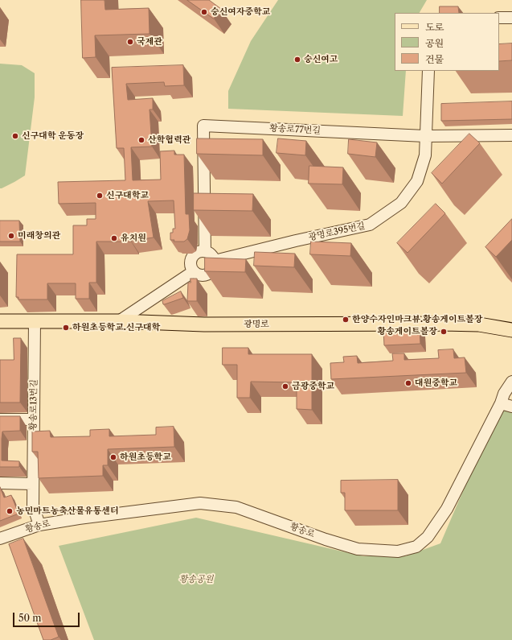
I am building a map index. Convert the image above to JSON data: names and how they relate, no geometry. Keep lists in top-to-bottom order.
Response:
{
  "streets": {
    "main road": ["광명로"],
    "street": [
      "황송로77번길",
      "광명로395번길",
      "황송로13번길",
      "황송로"
    ]
  },
  "crossings": [
    ["황송로77번길", "광명로395번길"],
    ["광명로", "황송로13번길"],
    ["황송로13번길", "황송로"]
  ],
  "parks": ["황송공원"],
  "places": [
    "숭신여자중학교",
    "국제관",
    "숭신여고",
    "신구대학 운동장",
    "산학협력관",
    "신구대학교",
    "미래창의관",
    "유치원",
    "한양수자인마크뷰.황송게이트볼장",
    "하원초등학교.신구대학",
    "황송게이트볼장",
    "대원중학교",
    "금광중학교",
    "하원초등학교",
    "농민마트농축산물유통센터"
  ],
  "legend": ["도로", "공원", "건물"],
  "scale_bar": "50 m"
}
